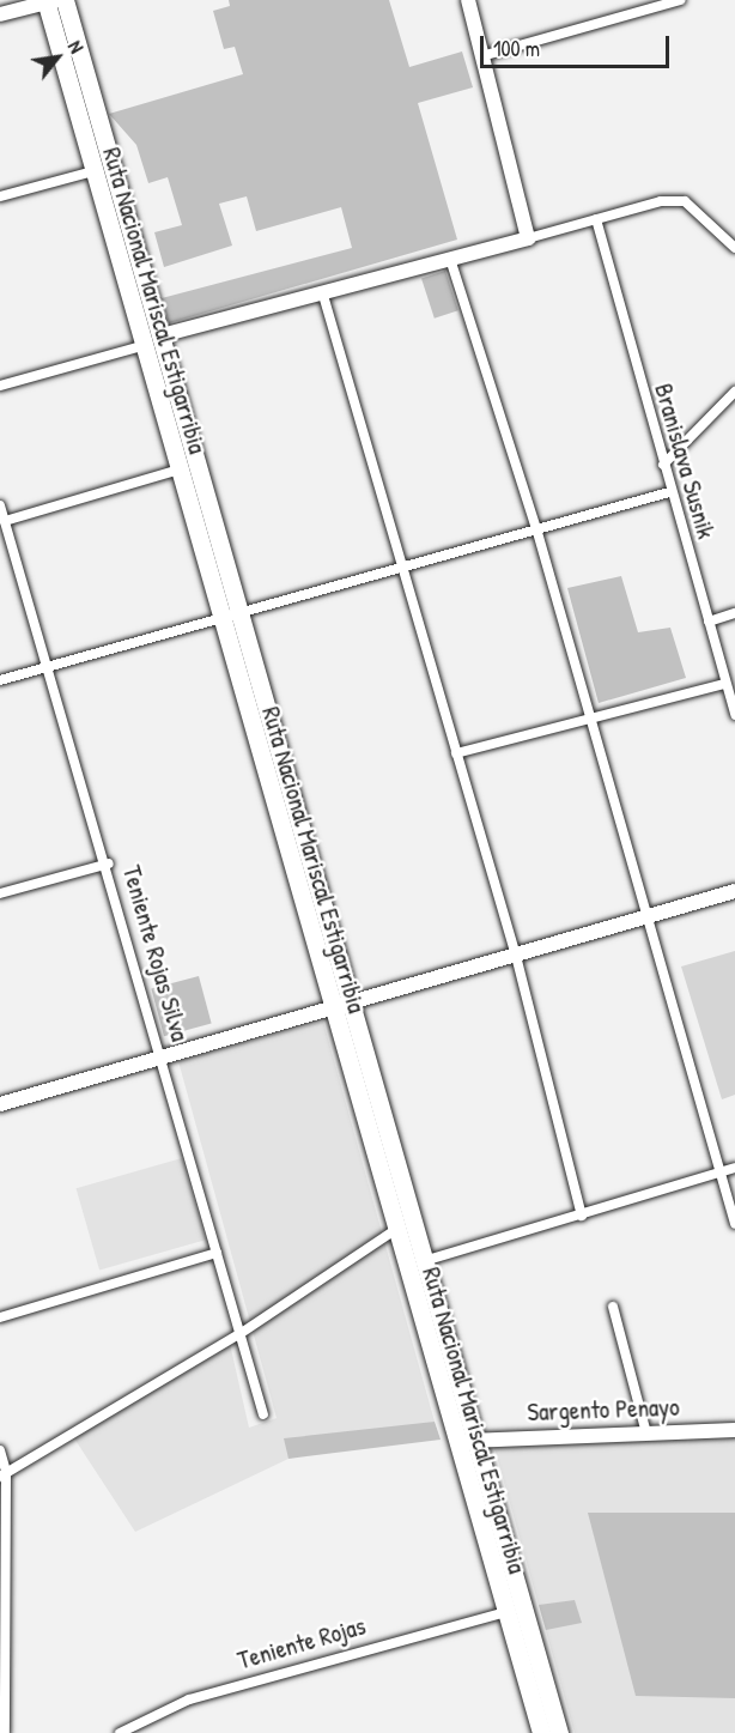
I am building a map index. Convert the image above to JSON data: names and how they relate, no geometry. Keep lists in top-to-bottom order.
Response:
{
  "streets": {
    "highway": ["Ruta Nacional Mariscal Estigarribia"],
    "street": [
      "Branislava Susnik",
      "Teniente Rojas Silva",
      "Sargento Penayo",
      "Teniente Rojas"
    ]
  },
  "crossings": [
    ["Ruta Nacional Mariscal Estigarribia", "Sargento Penayo"],
    ["Ruta Nacional Mariscal Estigarribia", "Teniente Rojas"]
  ],
  "scale_bar": "100 m",
  "north": "top right"
}
